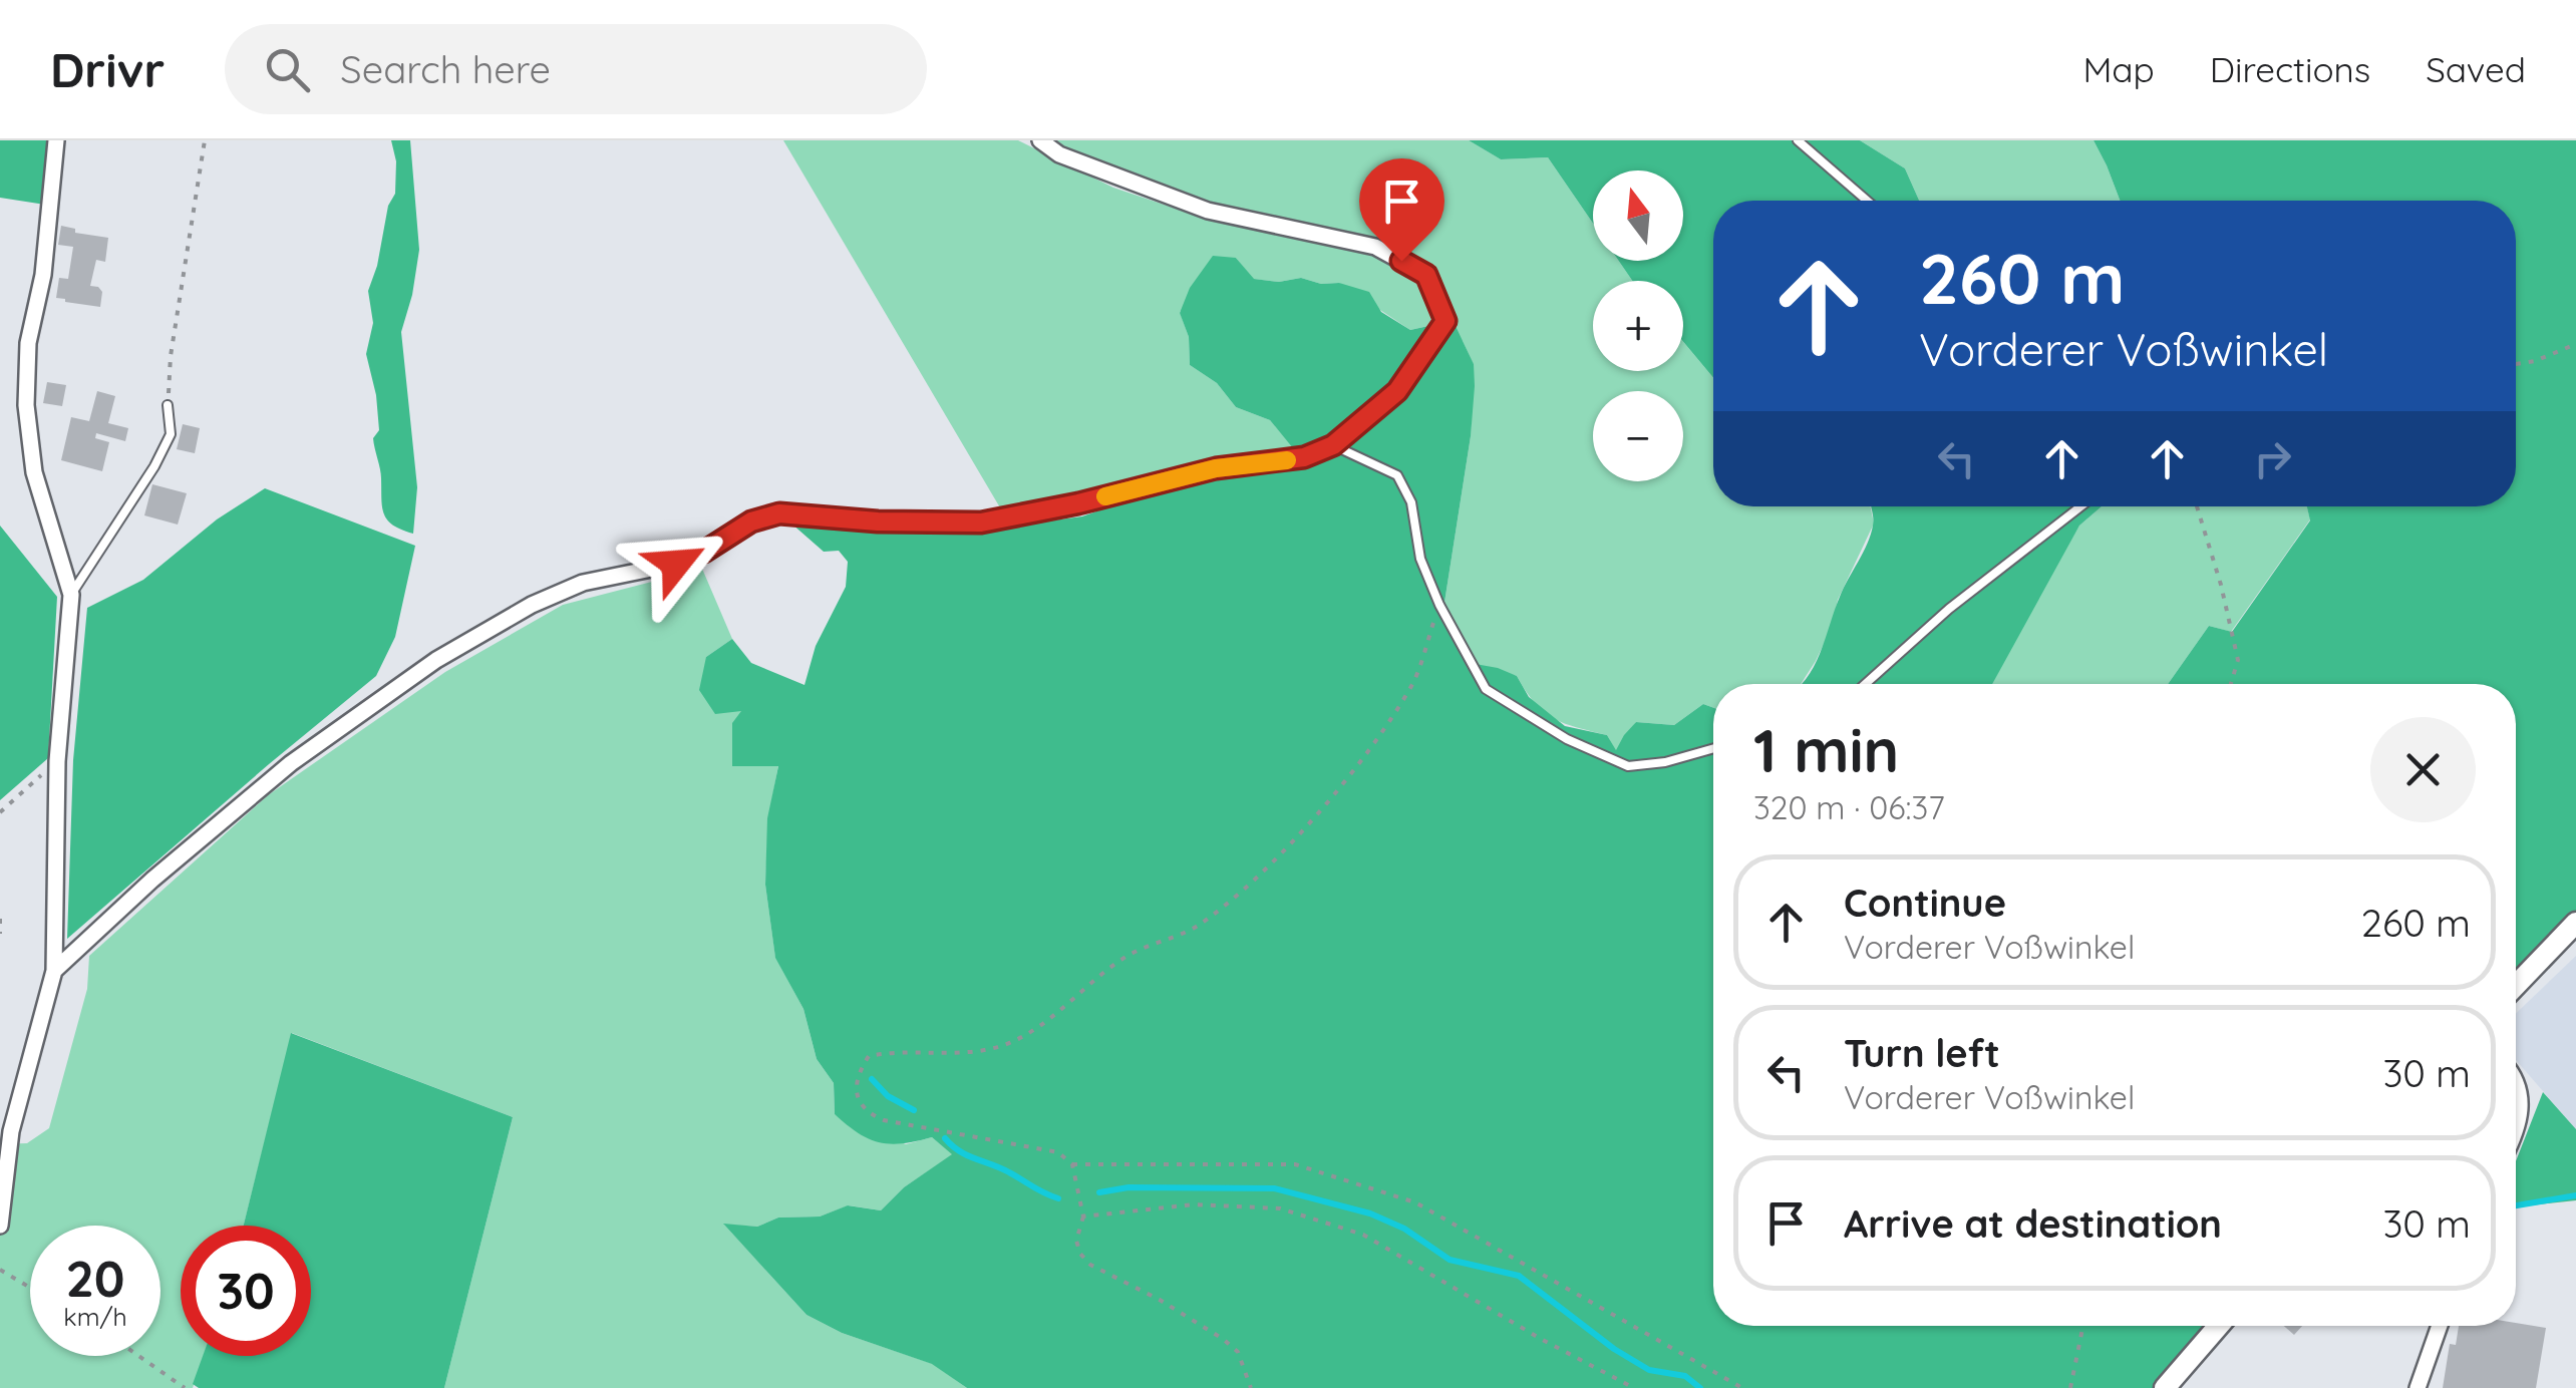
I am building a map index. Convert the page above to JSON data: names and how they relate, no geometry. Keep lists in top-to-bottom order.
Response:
{
  "north": "top",
  "page": {
    "header": "Drivr",
    "search": "Search here",
    "nav": ["Map", "Directions", "Saved"],
    "map_buttons": ["+", "−"],
    "turn": ["260 m", "Vorderer Voßwinkel"],
    "heading": ["1 min", "320 m · 06:37"],
    "list": [
      {
        "name": "Continue",
        "note": "Vorderer Voßwinkel",
        "value": "260 m"
      },
      {
        "name": "Turn left",
        "note": "Vorderer Voßwinkel",
        "value": "30 m"
      },
      {
        "name": "Arrive at destination",
        "value": "30 m"
      }
    ],
    "speed": "20 km/h",
    "limit": "30"
  }
}
